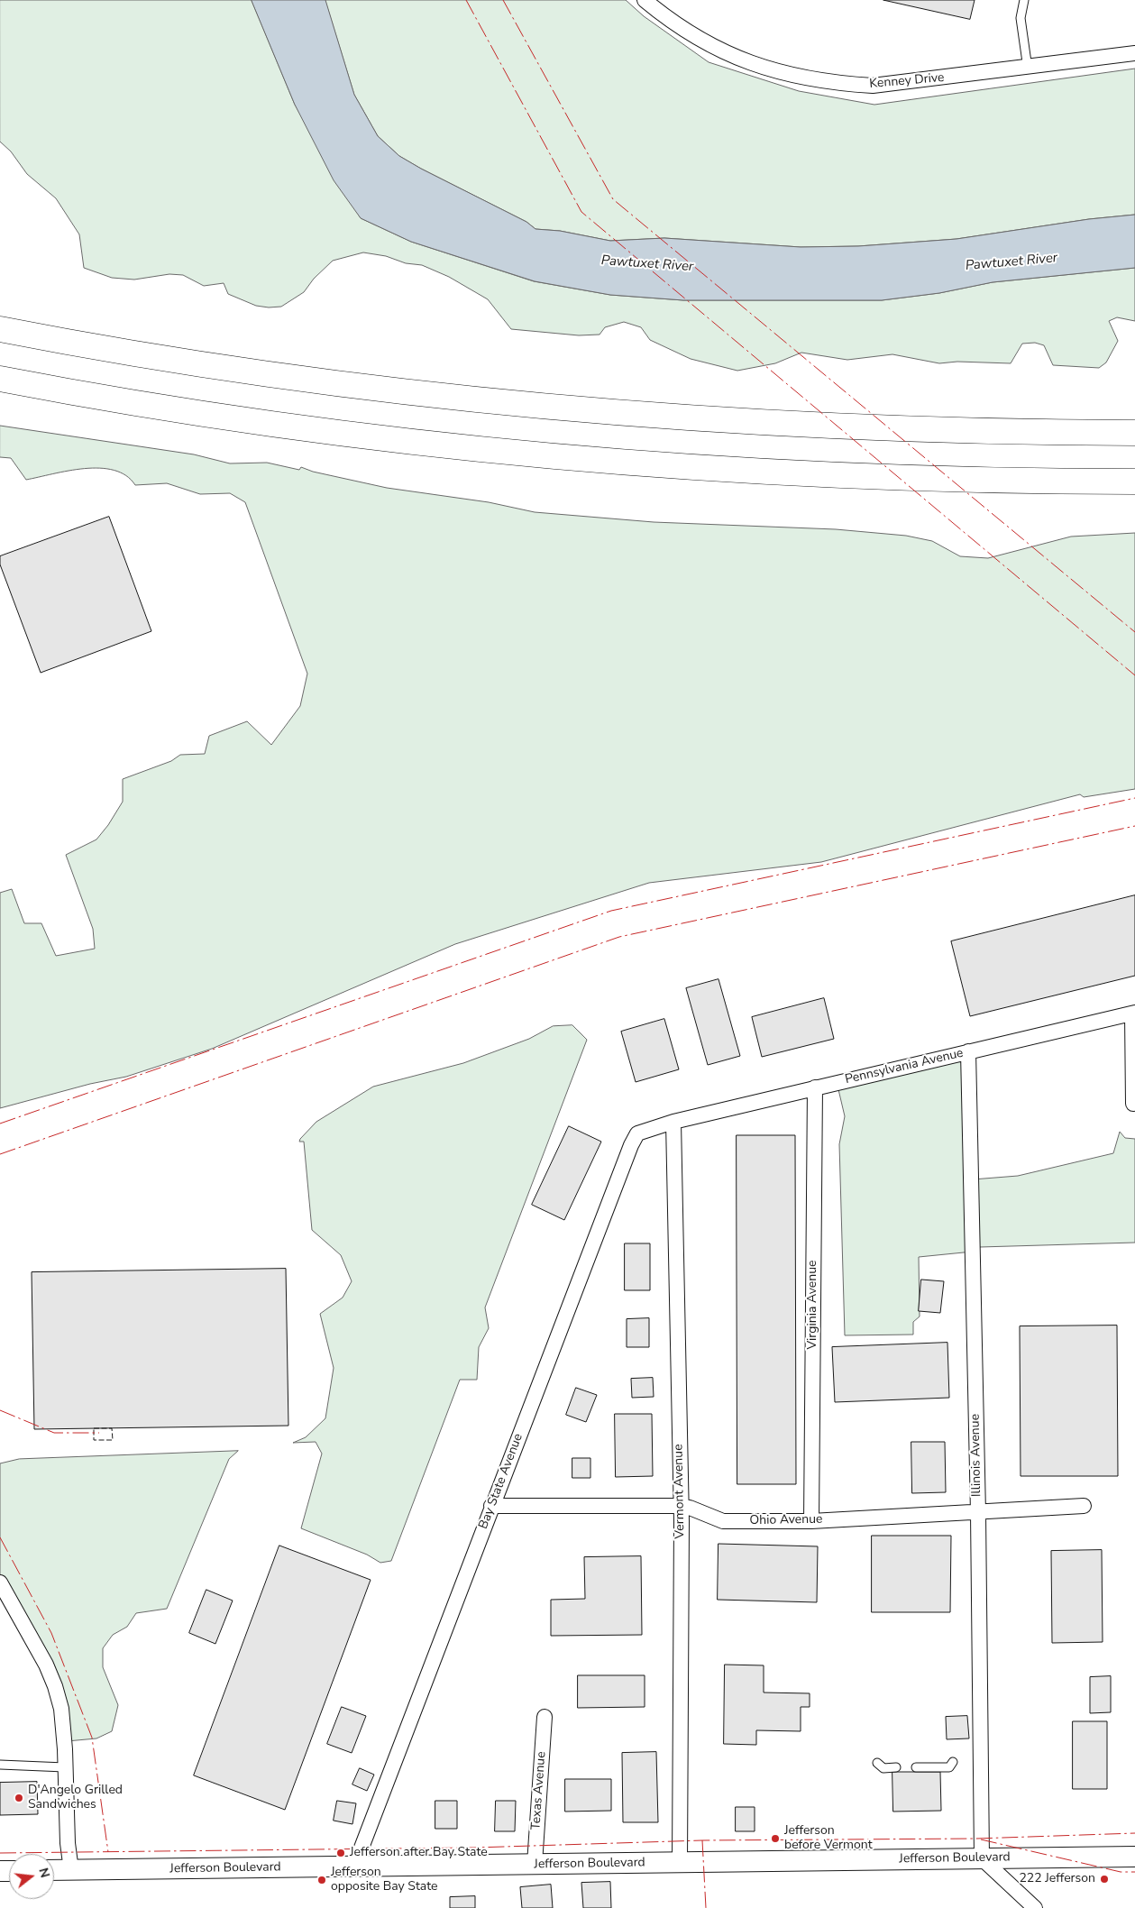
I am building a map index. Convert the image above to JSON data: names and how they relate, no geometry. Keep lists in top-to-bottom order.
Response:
{
  "streets": {
    "main road": ["Jefferson Boulevard"],
    "street": [
      "Kenney Drive",
      "Pennsylvania Avenue",
      "Virginia Avenue",
      "Illinois Avenue",
      "Bay State Avenue",
      "Vermont Avenue",
      "Ohio Avenue",
      "Texas Avenue"
    ]
  },
  "crossings": [
    ["Pennsylvania Avenue", "Virginia Avenue"],
    ["Pennsylvania Avenue", "Illinois Avenue"],
    ["Pennsylvania Avenue", "Bay State Avenue"],
    ["Pennsylvania Avenue", "Vermont Avenue"],
    ["Virginia Avenue", "Ohio Avenue"],
    ["Illinois Avenue", "Ohio Avenue"],
    ["Illinois Avenue", "Jefferson Boulevard"],
    ["Bay State Avenue", "Vermont Avenue"],
    ["Bay State Avenue", "Ohio Avenue"],
    ["Bay State Avenue", "Jefferson Boulevard"],
    ["Vermont Avenue", "Ohio Avenue"],
    ["Vermont Avenue", "Jefferson Boulevard"],
    ["Texas Avenue", "Jefferson Boulevard"]
  ],
  "water": ["Pawtuxet River"],
  "places": [
    "D'Angelo Grilled Sandwiches",
    "Jefferson before Vermont",
    "Jefferson after Bay State",
    "222 Jefferson",
    "Jefferson opposite Bay State"
  ],
  "north": "right"
}
